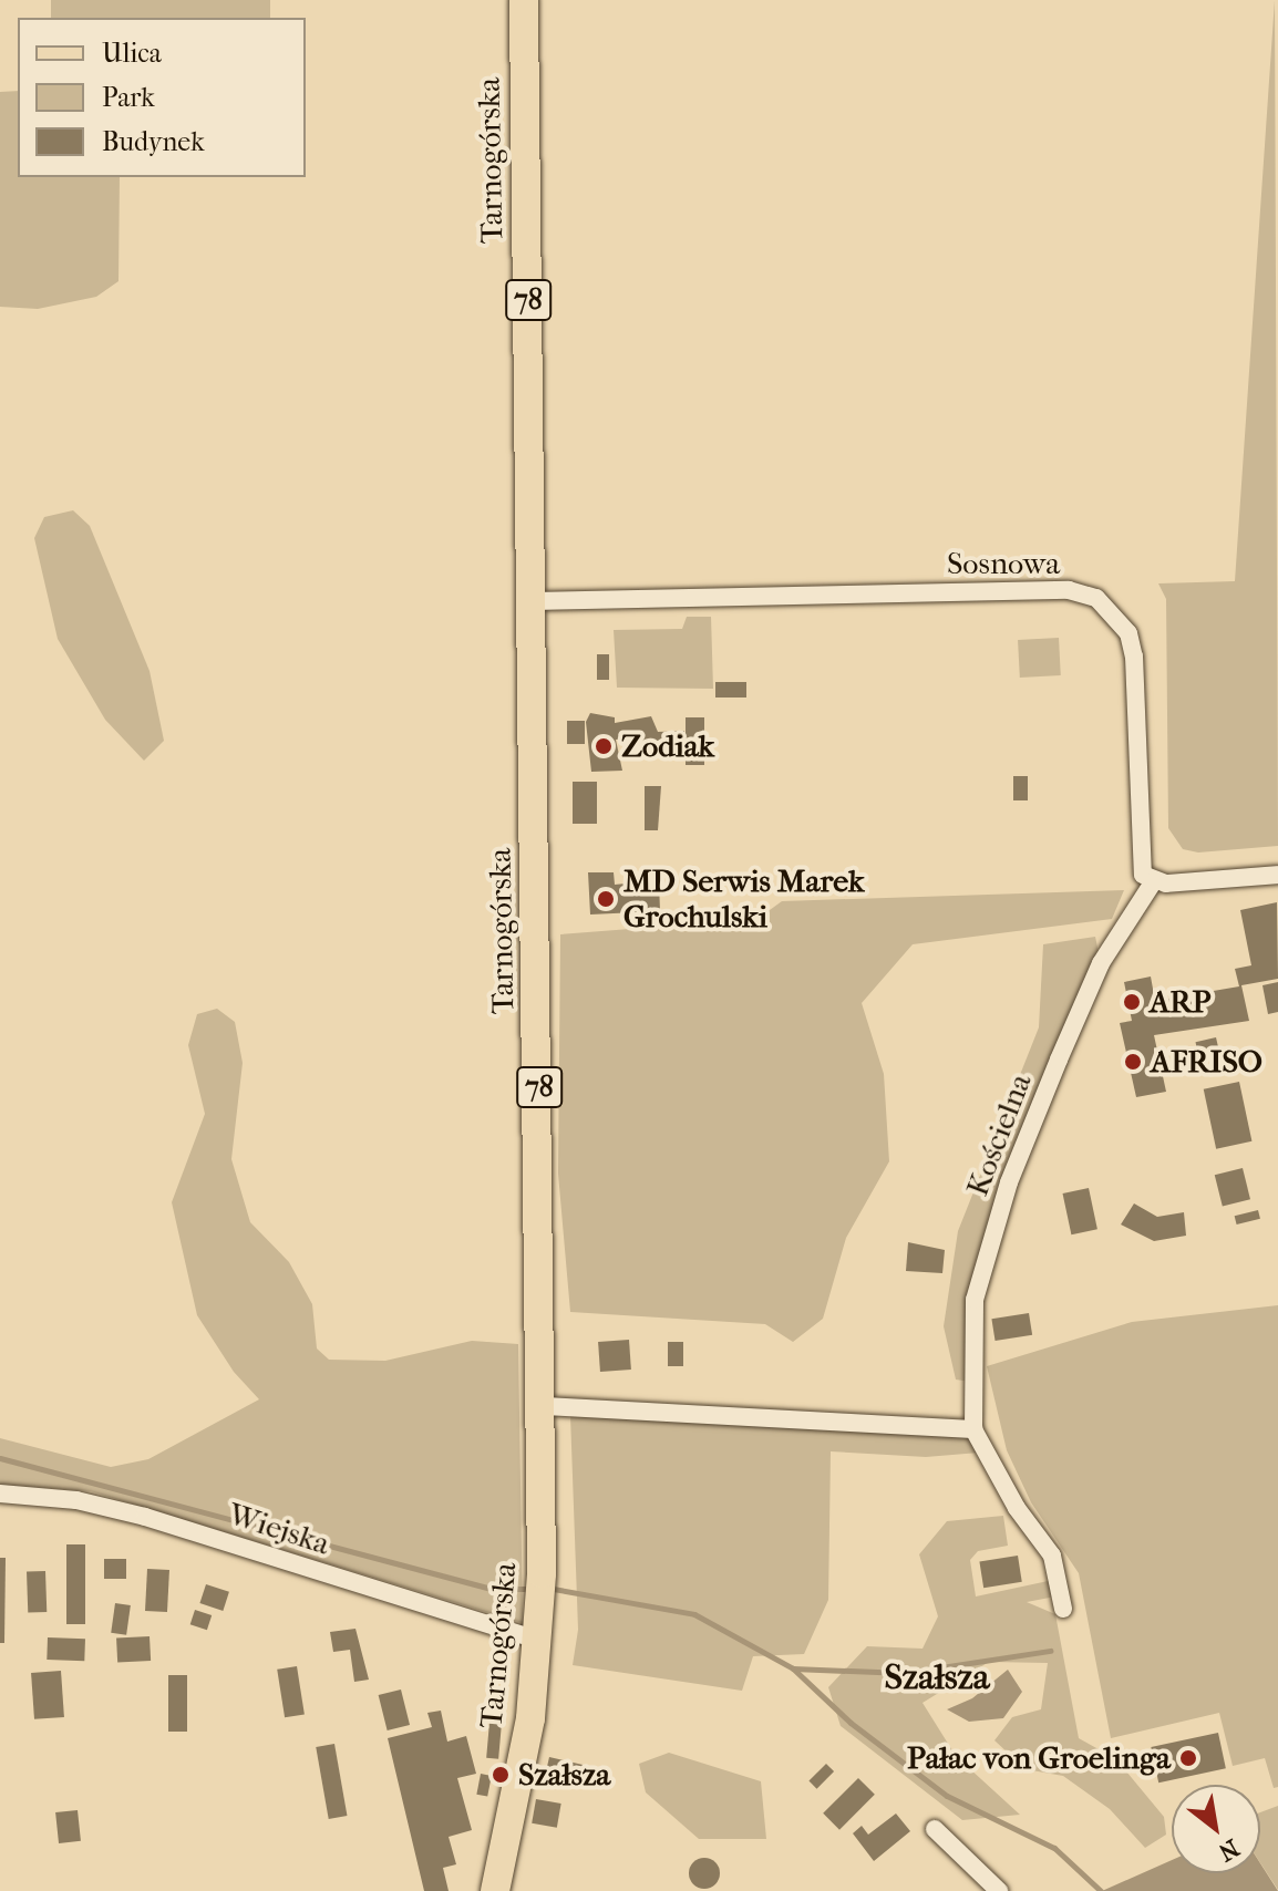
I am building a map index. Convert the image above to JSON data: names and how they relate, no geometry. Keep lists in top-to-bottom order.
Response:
{
  "streets": {
    "main road": ["Tarnogórska", "78"],
    "street": ["Sosnowa", "Kościelna", "Wiejska"]
  },
  "crossings": [
    ["Tarnogórska", "Sosnowa"],
    ["Tarnogórska", "Wiejska"],
    ["Sosnowa", "Kościelna"]
  ],
  "districts": ["Szałsza"],
  "places": [
    "Zodiak",
    "MD Serwis Marek Grochulski",
    "ARP",
    "AFRISO",
    "Pałac von Groelinga",
    "Szałsza"
  ],
  "legend": ["Ulica", "Park", "Budynek"],
  "north": "bottom right"
}
